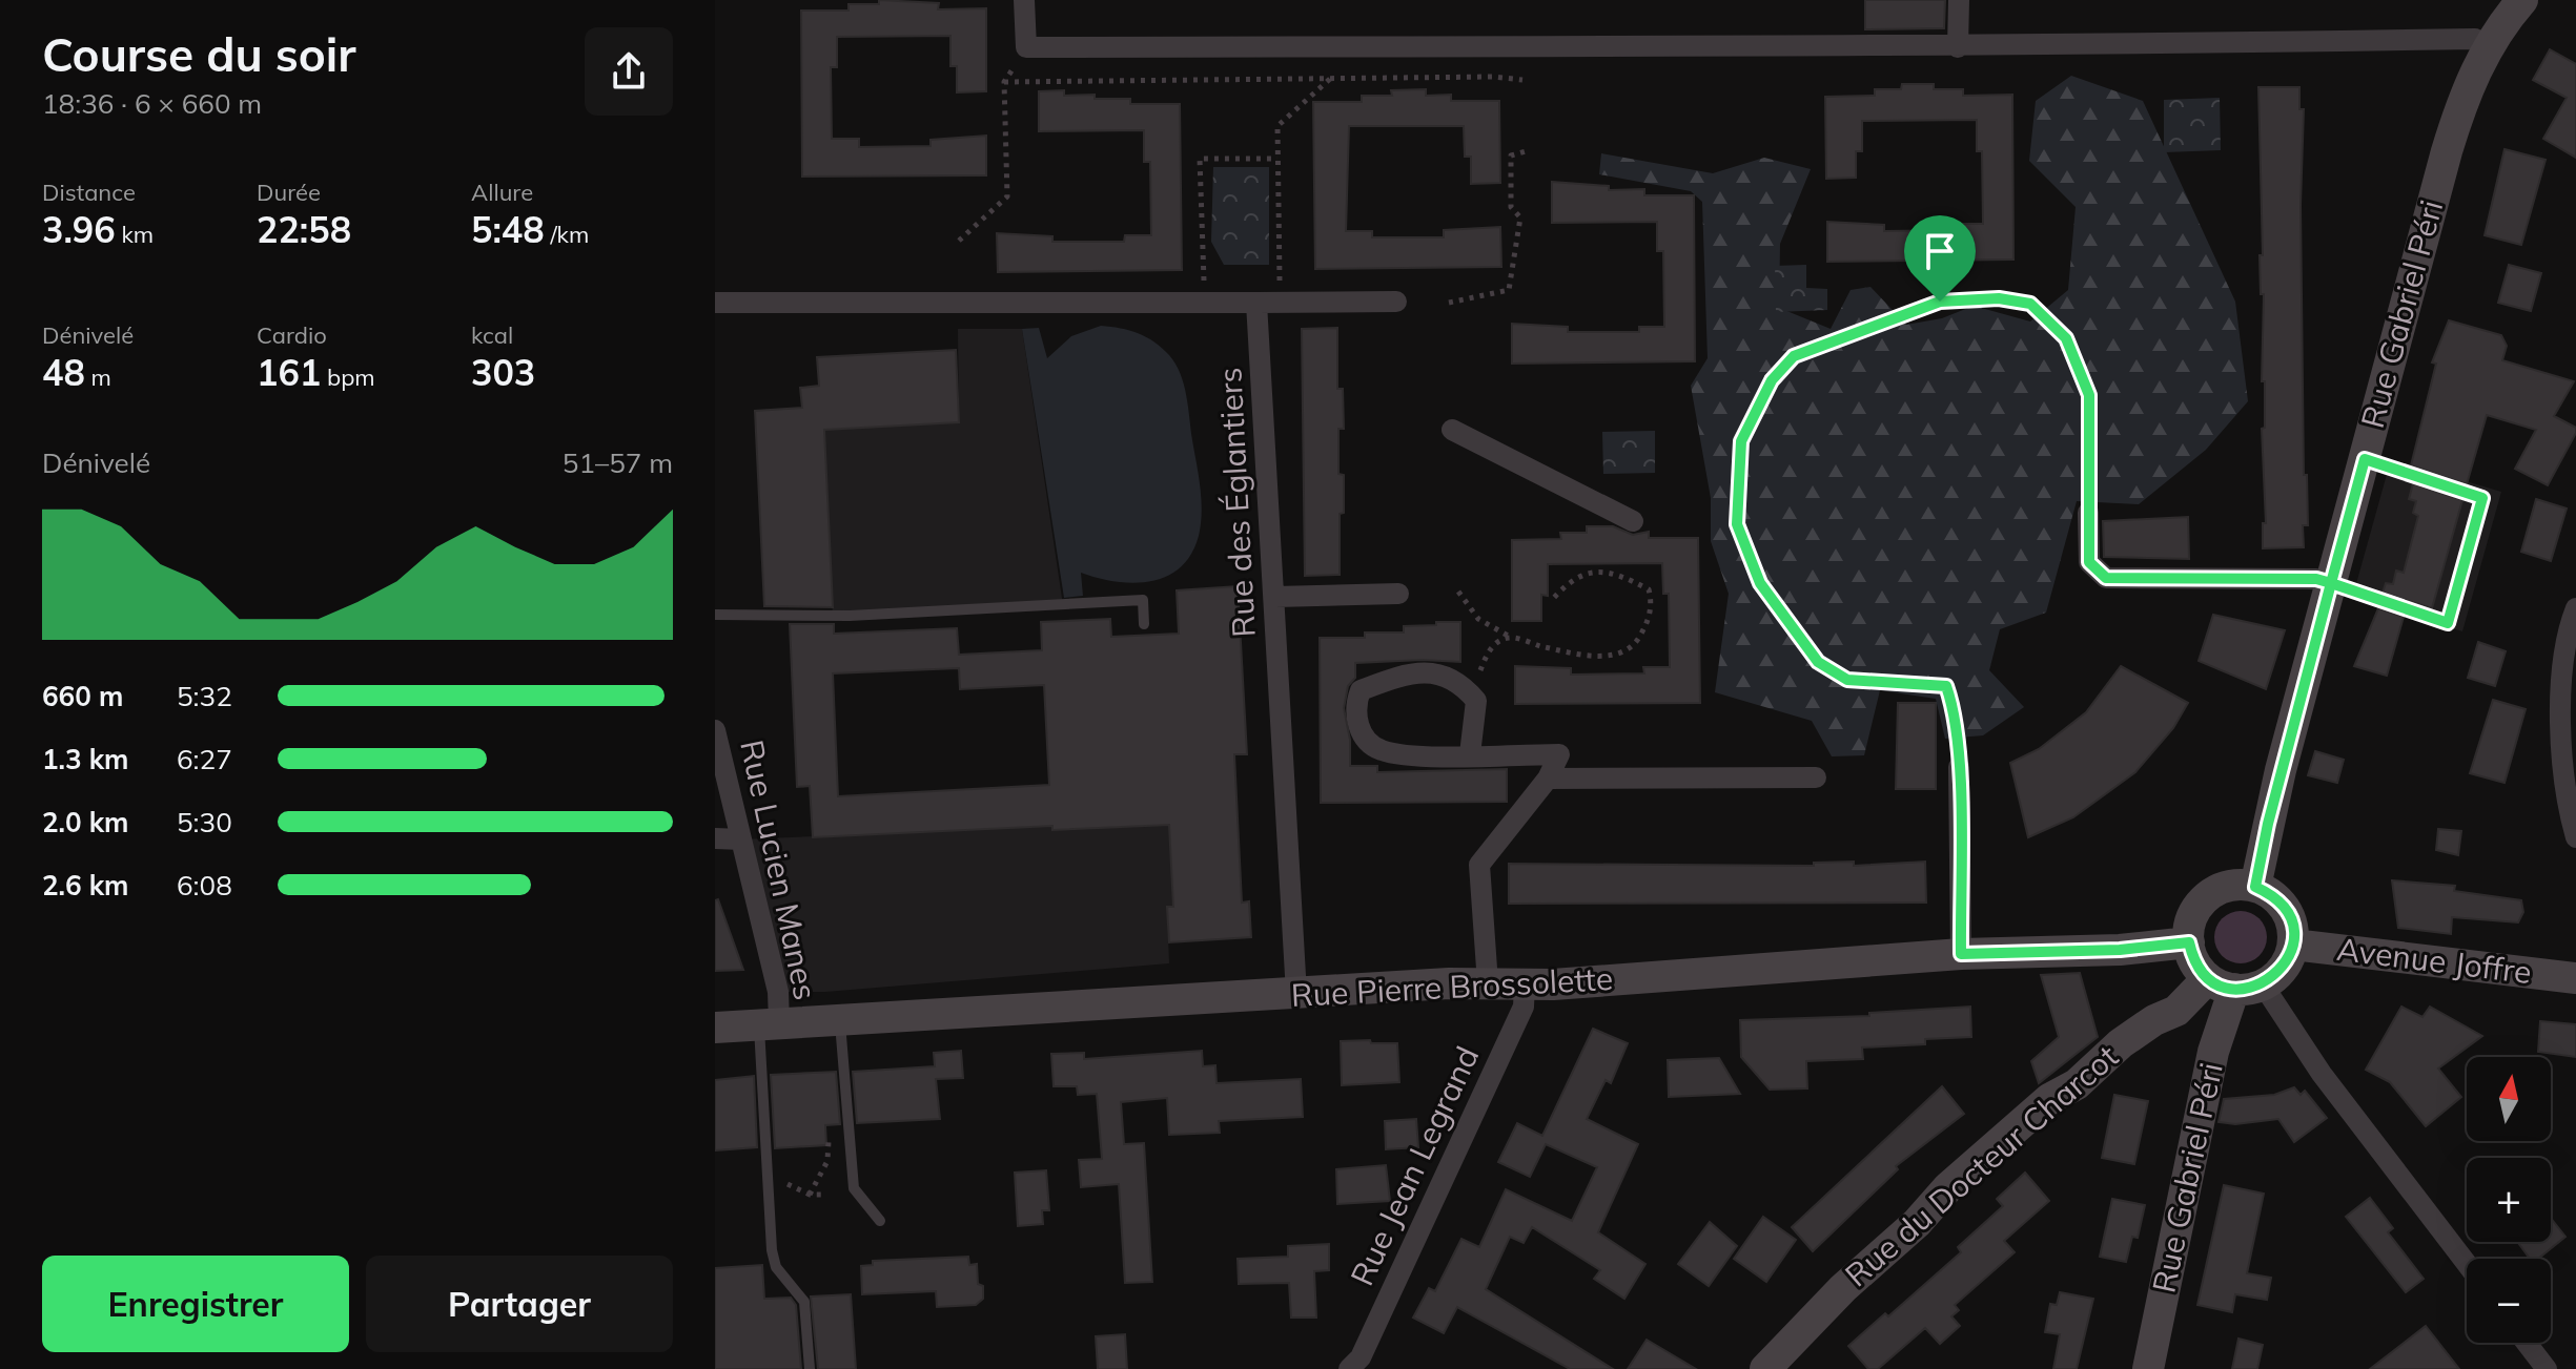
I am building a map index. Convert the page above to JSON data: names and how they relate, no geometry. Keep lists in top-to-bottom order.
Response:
{
  "streets": {
    "street": [
      "Rue Gabriel Péri",
      "Rue des Églantiers",
      "Rue Lucien Manes",
      "Avenue Joffre",
      "Rue Pierre Brossolette",
      "Rue Jean Legrand",
      "Rue du Docteur Charcot"
    ]
  },
  "crossings": [
    ["Rue Gabriel Péri", "Avenue Joffre"],
    ["Rue Gabriel Péri", "Rue Pierre Brossolette"],
    ["Rue Gabriel Péri", "Rue du Docteur Charcot"],
    ["Rue des Églantiers", "Rue Pierre Brossolette"],
    ["Rue Lucien Manes", "Rue Pierre Brossolette"],
    ["Avenue Joffre", "Rue Pierre Brossolette"],
    ["Avenue Joffre", "Rue du Docteur Charcot"],
    ["Rue Pierre Brossolette", "Rue Jean Legrand"],
    ["Rue Pierre Brossolette", "Rue du Docteur Charcot"]
  ],
  "north": "top",
  "page": {
    "heading": ["Course du soir", "18:36 · 6 × 660 m"],
    "stats": [
      ["Distance", "3.96 km"],
      ["Durée", "22:58"],
      ["Allure", "5:48 /km"],
      ["Dénivelé", "48 m"],
      ["Cardio", "161 bpm"],
      ["kcal", "303"]
    ],
    "chart": ["Dénivelé", "51–57 m"],
    "list": [
      {
        "name": "660 m",
        "note": "5:32"
      },
      {
        "name": "1.3 km",
        "note": "6:27"
      },
      {
        "name": "2.0 km",
        "note": "5:30"
      },
      {
        "name": "2.6 km",
        "note": "6:08"
      }
    ],
    "map_buttons": ["+", "−"],
    "buttons": ["Enregistrer", "Partager"]
  }
}
